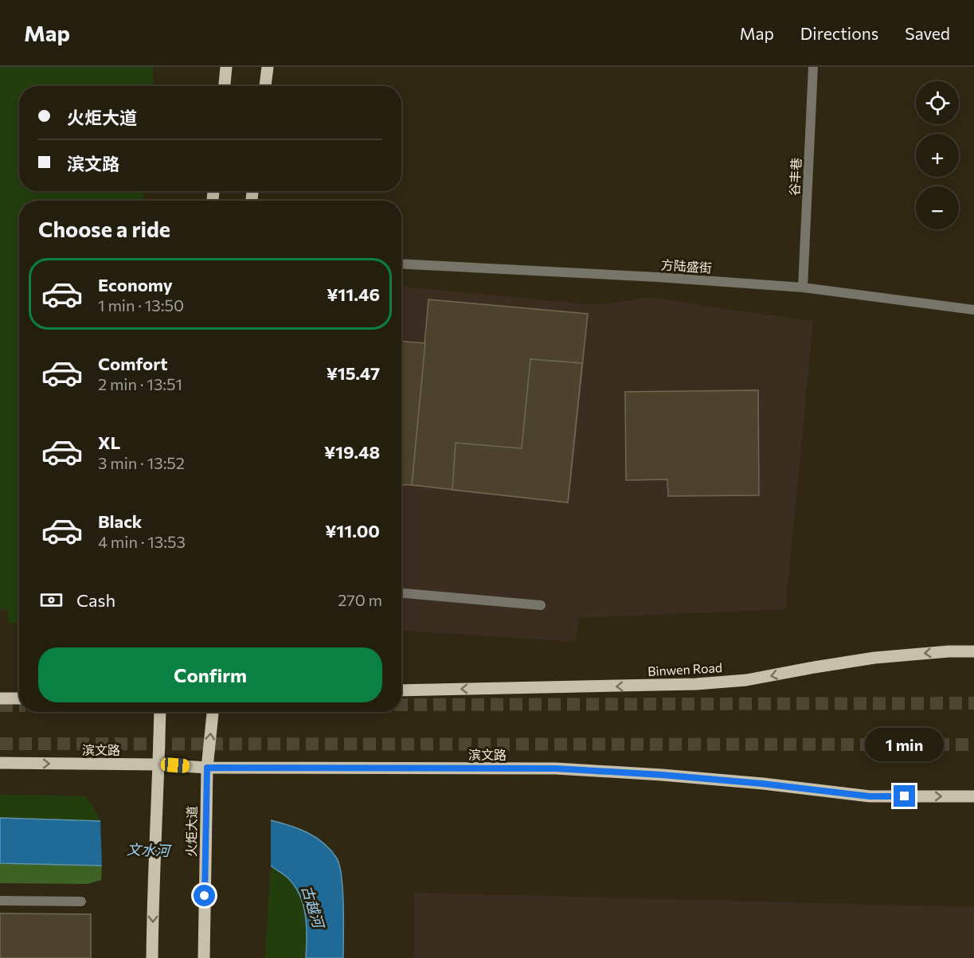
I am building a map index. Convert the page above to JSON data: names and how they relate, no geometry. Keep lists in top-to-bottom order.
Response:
{
  "streets": {
    "main road": ["Binwen Road", "滨文路", "火炬大道"],
    "street": ["谷丰巷", "方陆盛街"]
  },
  "crossings": [
    ["谷丰巷", "方陆盛街"],
    ["滨文路", "火炬大道"]
  ],
  "one_way": ["Binwen Road", "滨文路"],
  "water": ["文水河", "古越河"],
  "page": {
    "header": "Map",
    "nav": ["Map", "Directions", "Saved"],
    "map_buttons": ["+", "−"],
    "banner": ["火炬大道", "滨文路"],
    "heading": "Choose a ride",
    "list": [
      {
        "name": "Economy",
        "note": "1 min · 13:50",
        "value": "¥11.46"
      },
      {
        "name": "Comfort",
        "note": "2 min · 13:51",
        "value": "¥15.47"
      },
      {
        "name": "XL",
        "note": "3 min · 13:52",
        "value": "¥19.48"
      },
      {
        "name": "Black",
        "note": "4 min · 13:53",
        "value": "¥11.00"
      }
    ],
    "pay": ["Cash", "270 m"],
    "buttons": "Confirm",
    "bubble": "1 min"
  }
}
